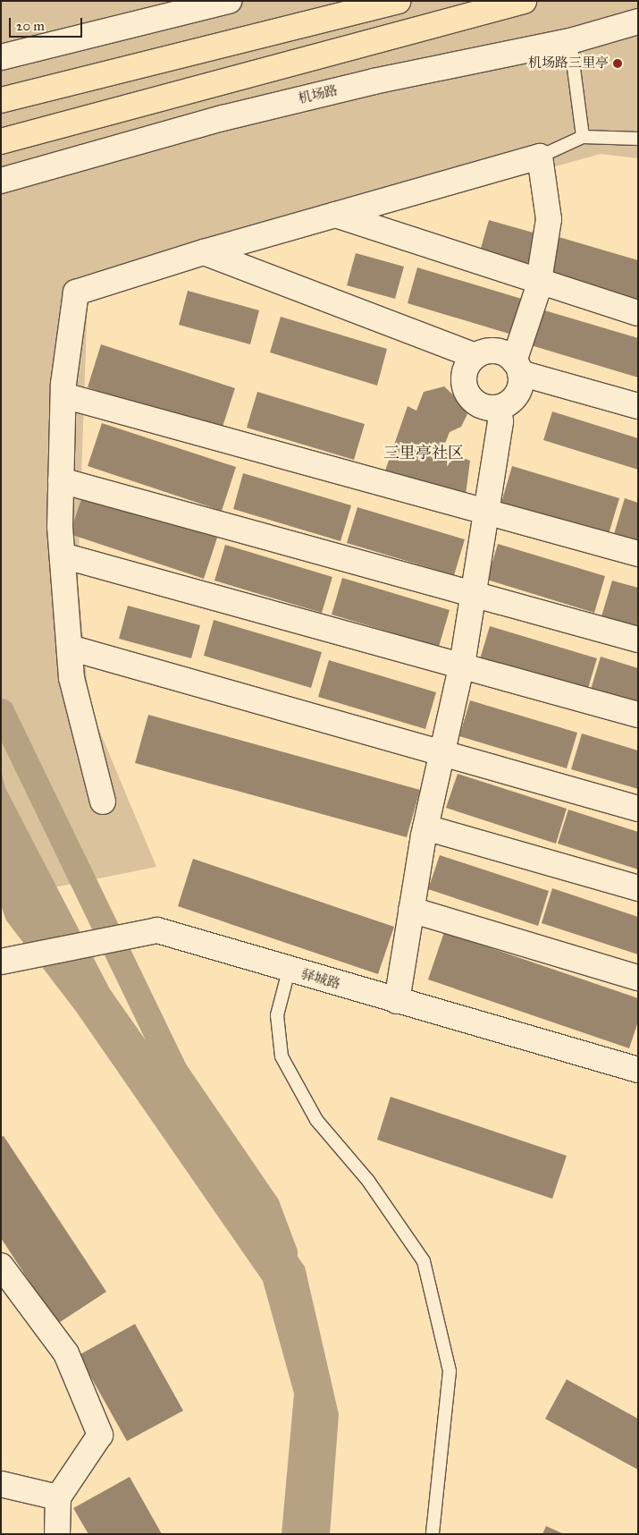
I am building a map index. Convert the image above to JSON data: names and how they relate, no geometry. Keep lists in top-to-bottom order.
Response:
{
  "streets": {
    "street": ["机场路", "驿城路"]
  },
  "districts": ["三里亭社区"],
  "places": ["机场路三里亭"],
  "scale_bar": "20 m"
}
